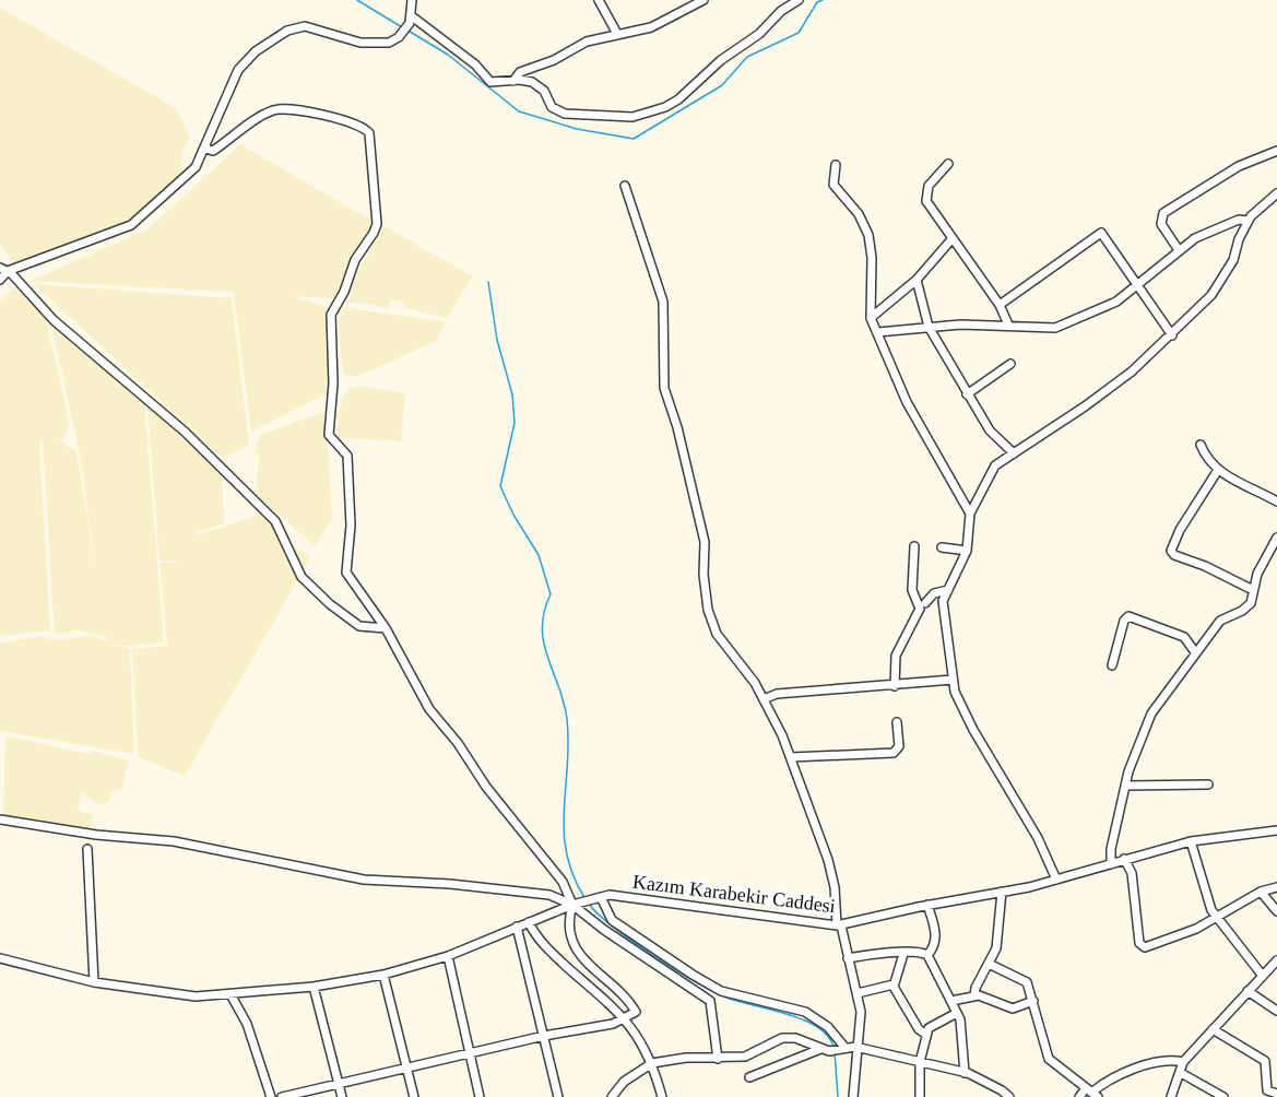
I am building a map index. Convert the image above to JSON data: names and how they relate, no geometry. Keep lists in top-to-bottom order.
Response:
{
  "streets": {
    "street": ["Kazım Karabekir Caddesi"]
  }
}
